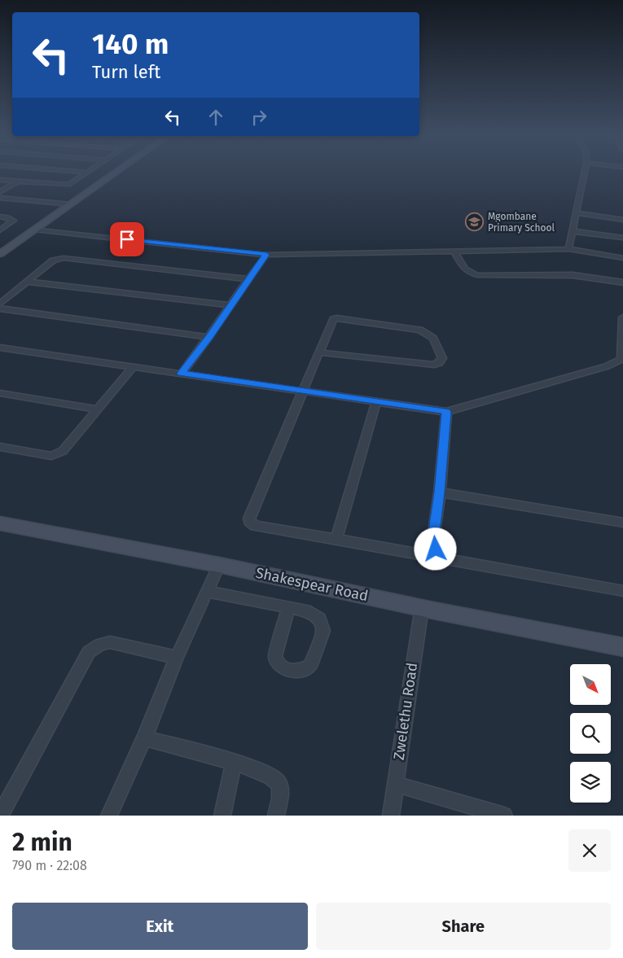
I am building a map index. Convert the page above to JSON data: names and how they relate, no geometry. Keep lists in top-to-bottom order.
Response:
{
  "streets": {
    "street": ["Shakespear Road", "Zwelethu Road"]
  },
  "crossings": [
    ["Shakespear Road", "Zwelethu Road"]
  ],
  "places": {
    "school or university": ["Mgombane Primary School"]
  },
  "north": "bottom right",
  "page": {
    "turn": ["140 m", "Turn left"],
    "heading": ["2 min", "790 m · 22:08"],
    "buttons": ["Exit", "Share"]
  }
}
